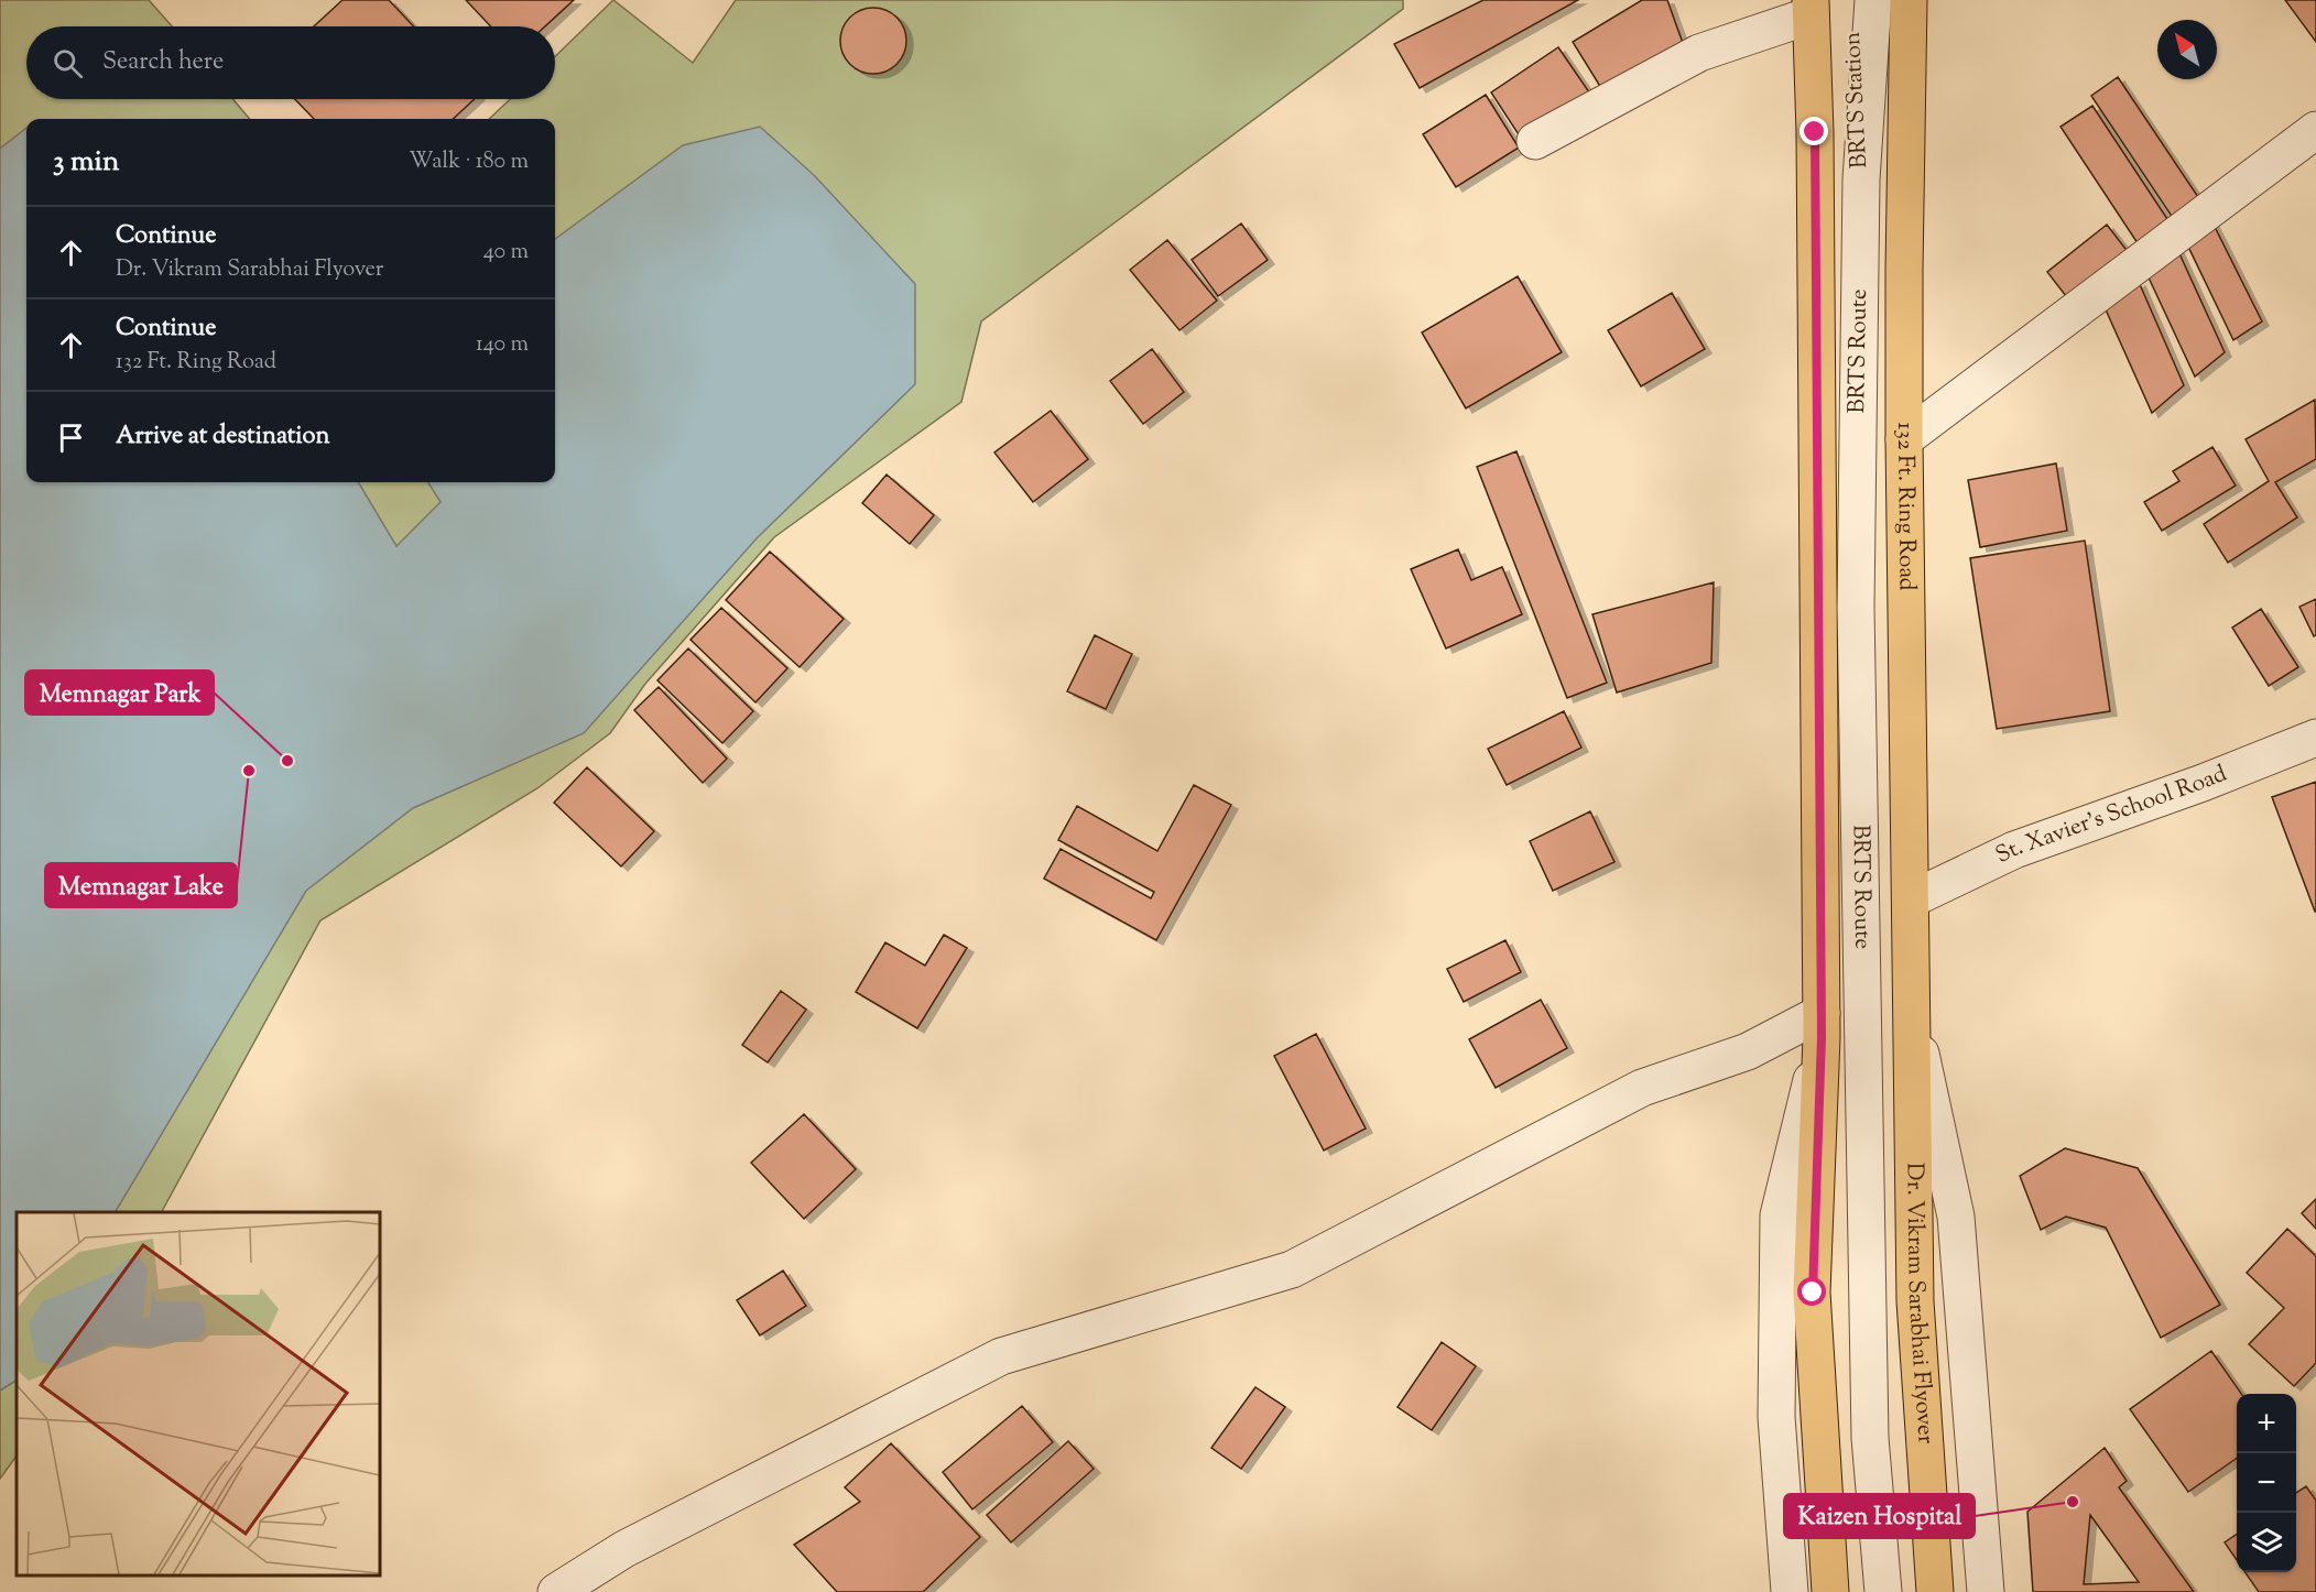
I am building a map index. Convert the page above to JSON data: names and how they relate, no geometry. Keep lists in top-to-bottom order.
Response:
{
  "streets": {
    "main road": ["132 Ft. Ring Road", "Dr. Vikram Sarabhai Flyover"],
    "street": ["BRTS Station", "BRTS Route", "St. Xavier's School Road"]
  },
  "crossings": [
    ["BRTS Station", "BRTS Route"],
    ["132 Ft. Ring Road", "St. Xavier's School Road"],
    ["132 Ft. Ring Road", "Dr. Vikram Sarabhai Flyover"]
  ],
  "places": ["Memnagar Park", "Memnagar Lake", "Kaizen Hospital"],
  "north": "top left",
  "page": {
    "search": "Search here",
    "heading": ["3 min", "Walk · 180 m"],
    "list": [
      ["Continue", "Dr. Vikram Sarabhai Flyover", "40 m"],
      ["Continue", "132 Ft. Ring Road", "140 m"],
      "Arrive at destination"
    ],
    "map_buttons": ["+", "−"]
  }
}
